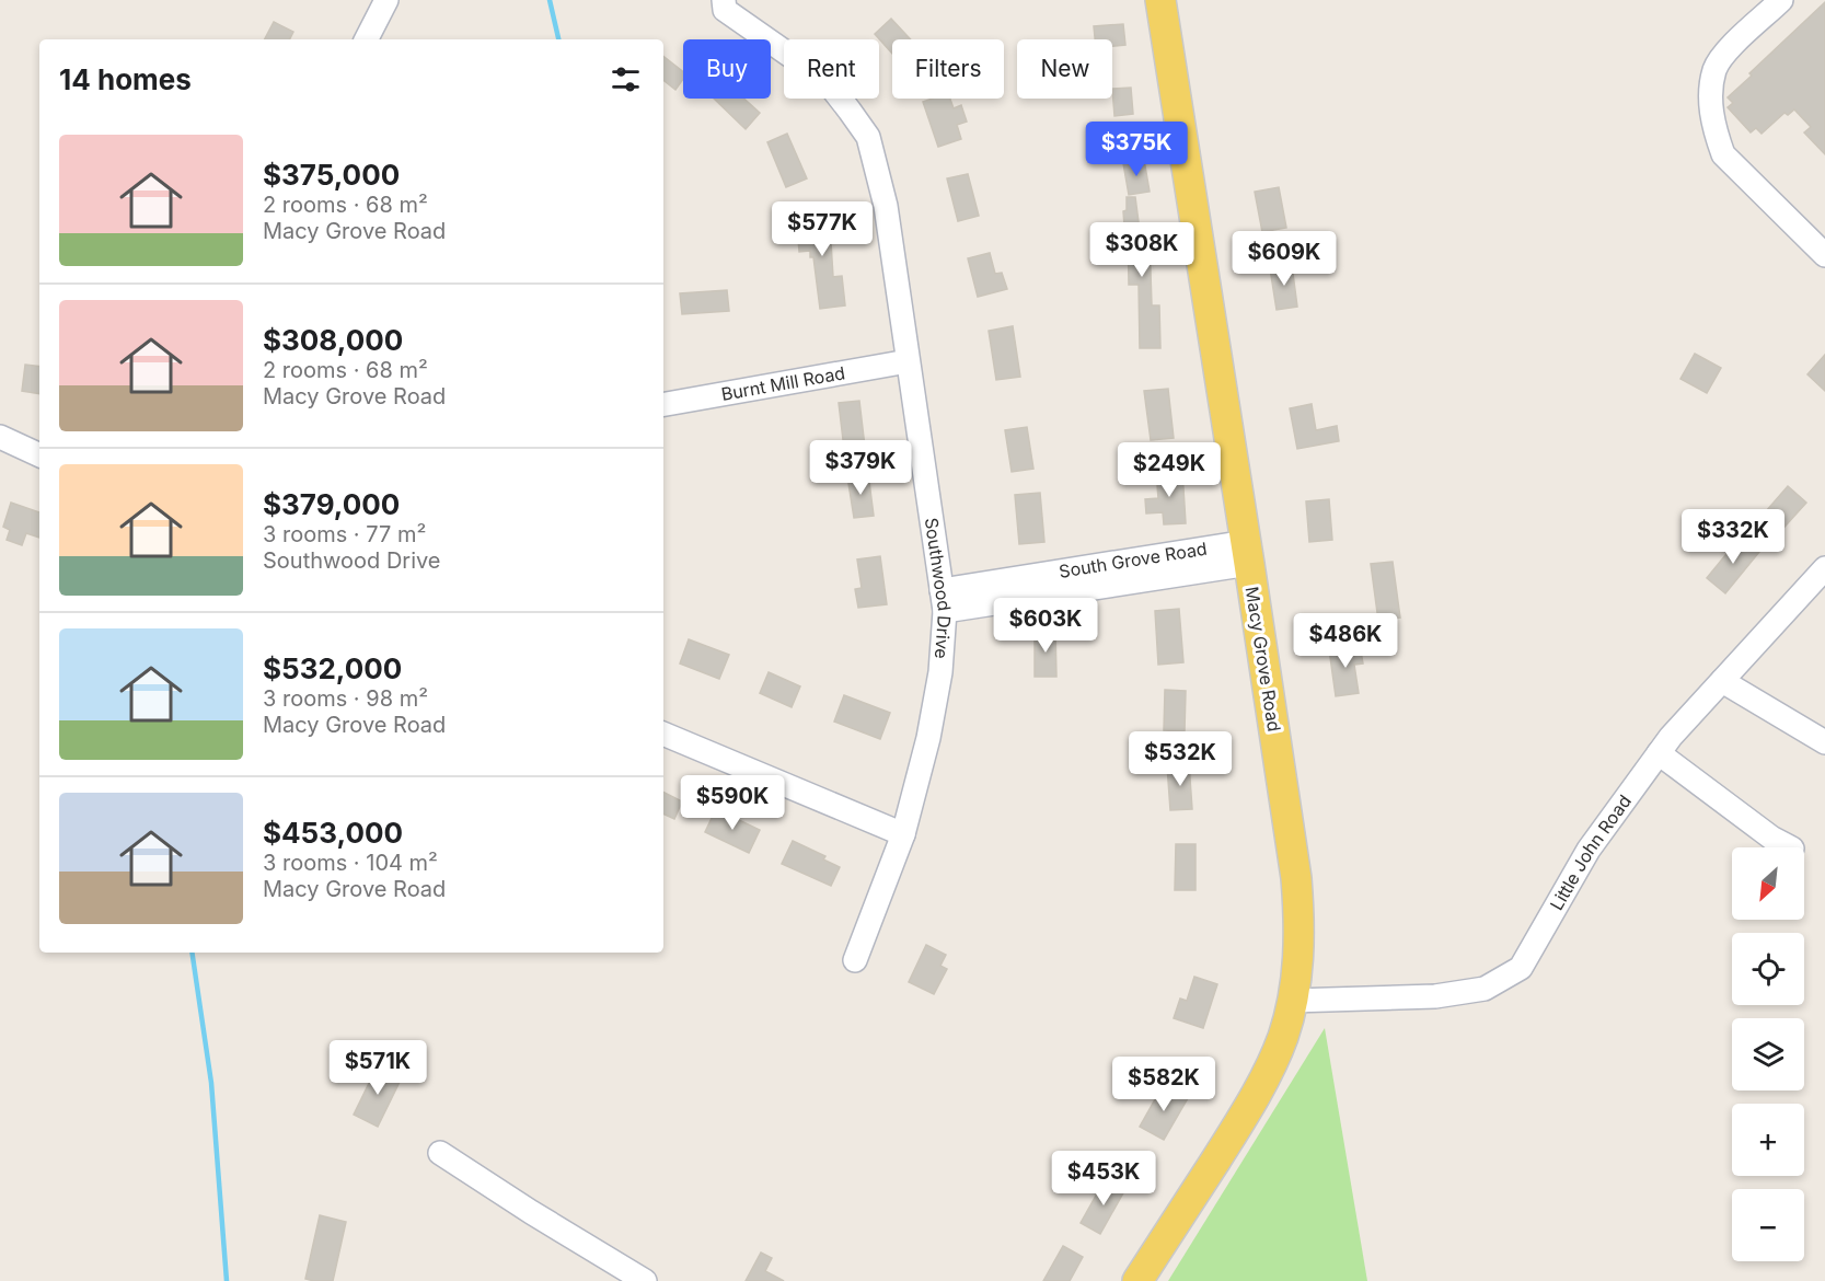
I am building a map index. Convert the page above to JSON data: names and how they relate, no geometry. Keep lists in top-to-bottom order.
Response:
{
  "streets": {
    "main road": ["Macy Grove Road"],
    "street": [
      "Burnt Mill Road",
      "South Grove Road",
      "Southwood Drive",
      "Little John Road"
    ]
  },
  "crossings": [
    ["Burnt Mill Road", "Southwood Drive"],
    ["South Grove Road", "Southwood Drive"],
    ["South Grove Road", "Macy Grove Road"],
    ["Macy Grove Road", "Little John Road"]
  ],
  "north": "bottom left",
  "page": {
    "chip": [
      "Buy",
      "Rent",
      "Filters",
      "New"
    ],
    "heading": "14 homes",
    "list": [
      {
        "name": "$375,000",
        "note": "2 rooms · 68 m² · Macy Grove Road"
      },
      {
        "name": "$308,000",
        "note": "2 rooms · 68 m² · Macy Grove Road"
      },
      {
        "name": "$379,000",
        "note": "3 rooms · 77 m² · Southwood Drive"
      },
      {
        "name": "$532,000",
        "note": "3 rooms · 98 m² · Macy Grove Road"
      },
      {
        "name": "$453,000",
        "note": "3 rooms · 104 m² · Macy Grove Road"
      }
    ],
    "price": [
      "$375K",
      "$577K",
      "$308K",
      "$609K",
      "$379K",
      "$249K",
      "$332K",
      "$603K",
      "$486K",
      "$532K",
      "$590K",
      "$571K",
      "$582K",
      "$453K"
    ],
    "map_buttons": ["+", "−"]
  }
}
